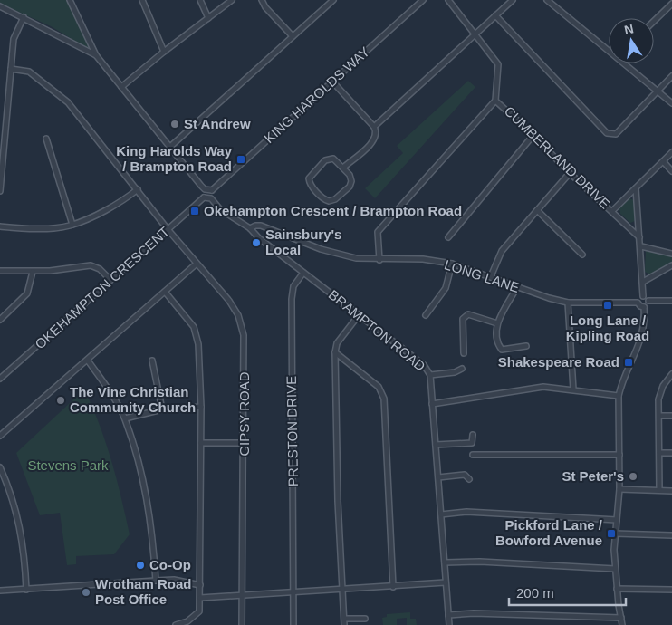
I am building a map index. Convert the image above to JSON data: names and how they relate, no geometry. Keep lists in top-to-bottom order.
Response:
{
  "streets": {
    "street": [
      "KING HAROLDS WAY",
      "CUMBERLAND DRIVE",
      "LONG LANE",
      "OKEHAMPTON CRESCENT",
      "BRAMPTON ROAD",
      "GIPSY ROAD",
      "PRESTON DRIVE"
    ]
  },
  "crossings": [
    ["LONG LANE", "BRAMPTON ROAD"],
    ["OKEHAMPTON CRESCENT", "GIPSY ROAD"],
    ["BRAMPTON ROAD", "PRESTON DRIVE"]
  ],
  "parks": ["Stevens Park"],
  "places": {
    "other": [
      "St Andrew",
      "Sainsbury's Local",
      "The Vine Christian Community Church",
      "St Peter's",
      "Co-Op",
      "Wrotham Road Post Office"
    ],
    "transit": [
      "King Harolds Way / Brampton Road",
      "Okehampton Crescent / Brampton Road",
      "Long Lane / Kipling Road",
      "Shakespeare Road",
      "Pickford Lane / Bowford Avenue"
    ]
  },
  "scale_bar": "200 m",
  "north": "top"
}
